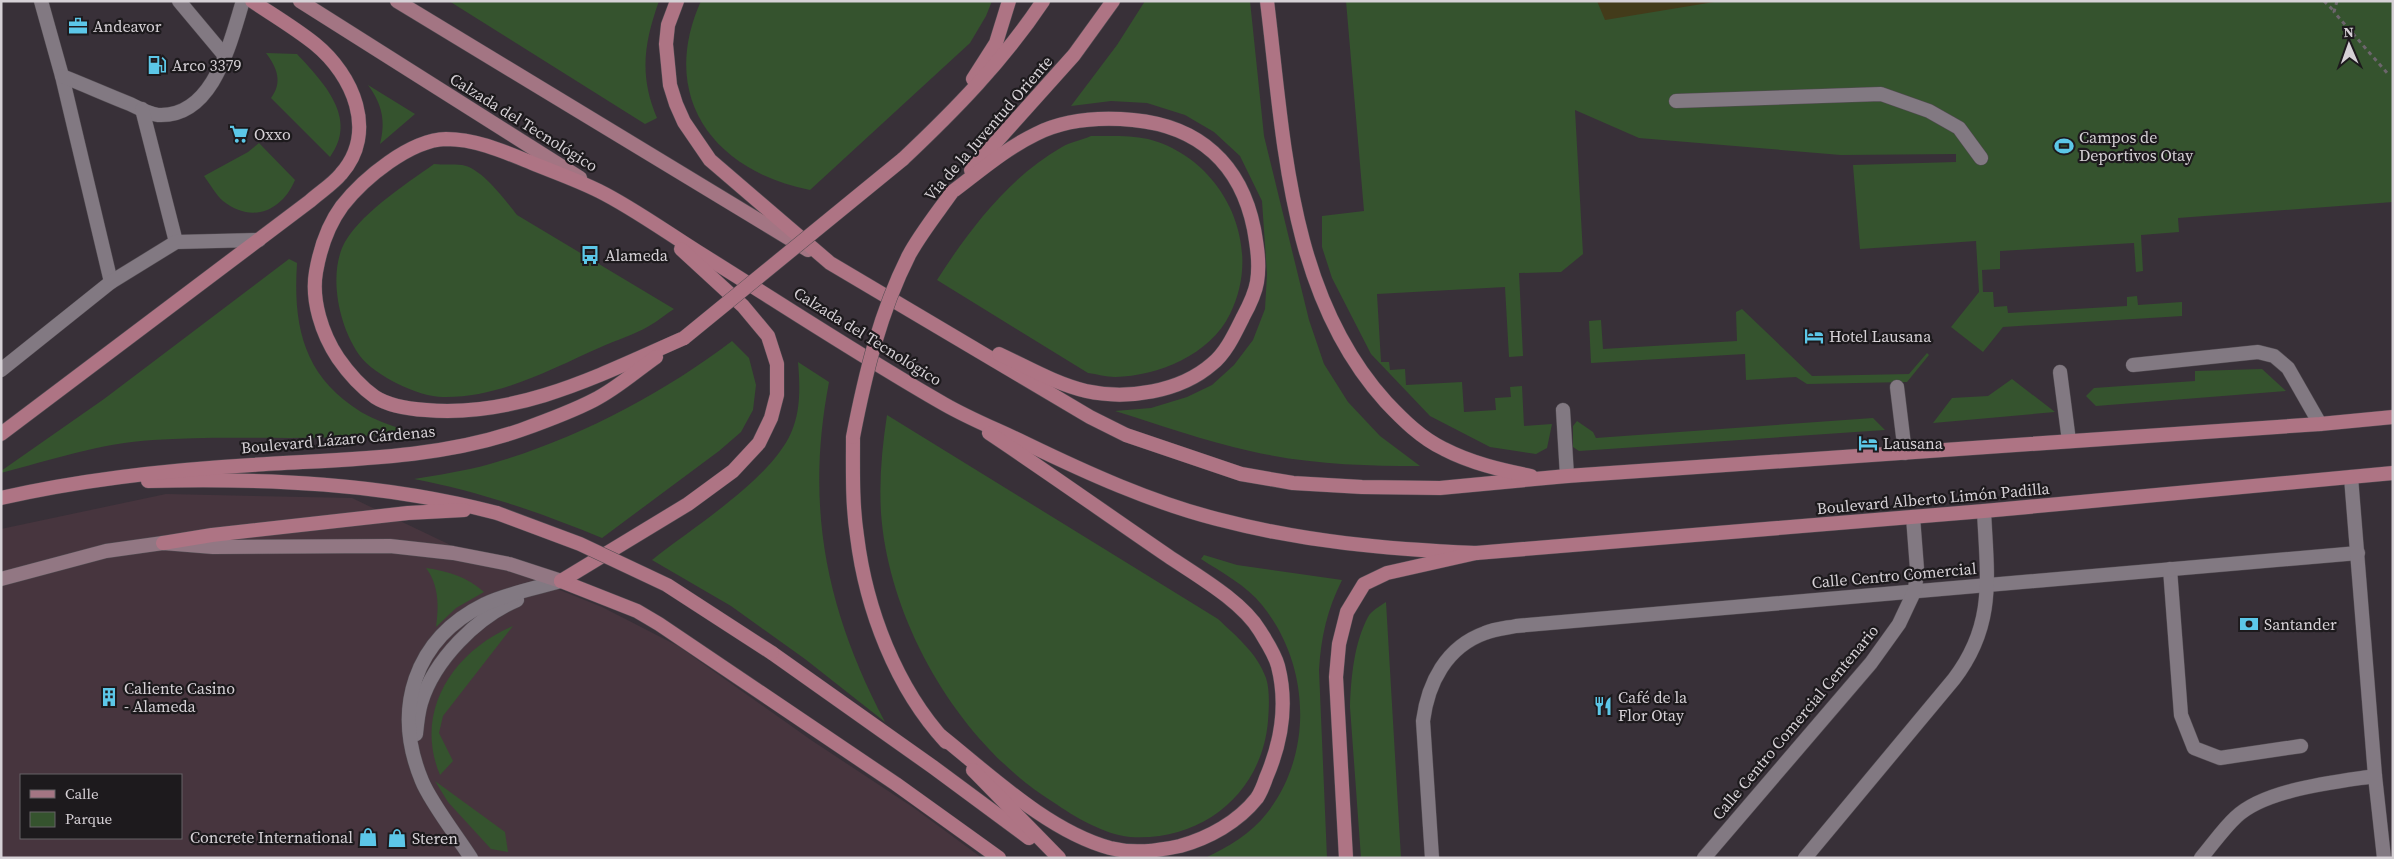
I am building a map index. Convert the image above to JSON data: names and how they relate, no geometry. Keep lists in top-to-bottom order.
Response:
{
  "streets": {
    "highway": [
      "Calzada del Tecnológico",
      "Via de la Juventud Oriente",
      "Boulevard Lázaro Cárdenas",
      "Boulevard Alberto Limón Padilla"
    ],
    "street": ["Calle Centro Comercial", "Calle Centro Comercial Centenario"]
  },
  "crossings": [
    ["Calzada del Tecnológico", "Boulevard Alberto Limón Padilla"],
    ["Boulevard Alberto Limón Padilla", "Calle Centro Comercial Centenario"],
    ["Calle Centro Comercial", "Calle Centro Comercial Centenario"]
  ],
  "places": {
    "office": ["Andeavor"],
    "fuel station": ["Arco 3379"],
    "supermarket": ["Oxxo"],
    "sports": ["Campos de Deportivos Otay"],
    "bus stop": ["Alameda"],
    "hotel": ["Hotel Lausana", "Lausana"],
    "bank": ["Santander"],
    "building": ["Caliente Casino - Alameda"],
    "restaurant": ["Café de la Flor Otay"],
    "shop": ["Concrete International", "Steren"]
  },
  "legend": ["Calle", "Parque"],
  "north": "top"
}
